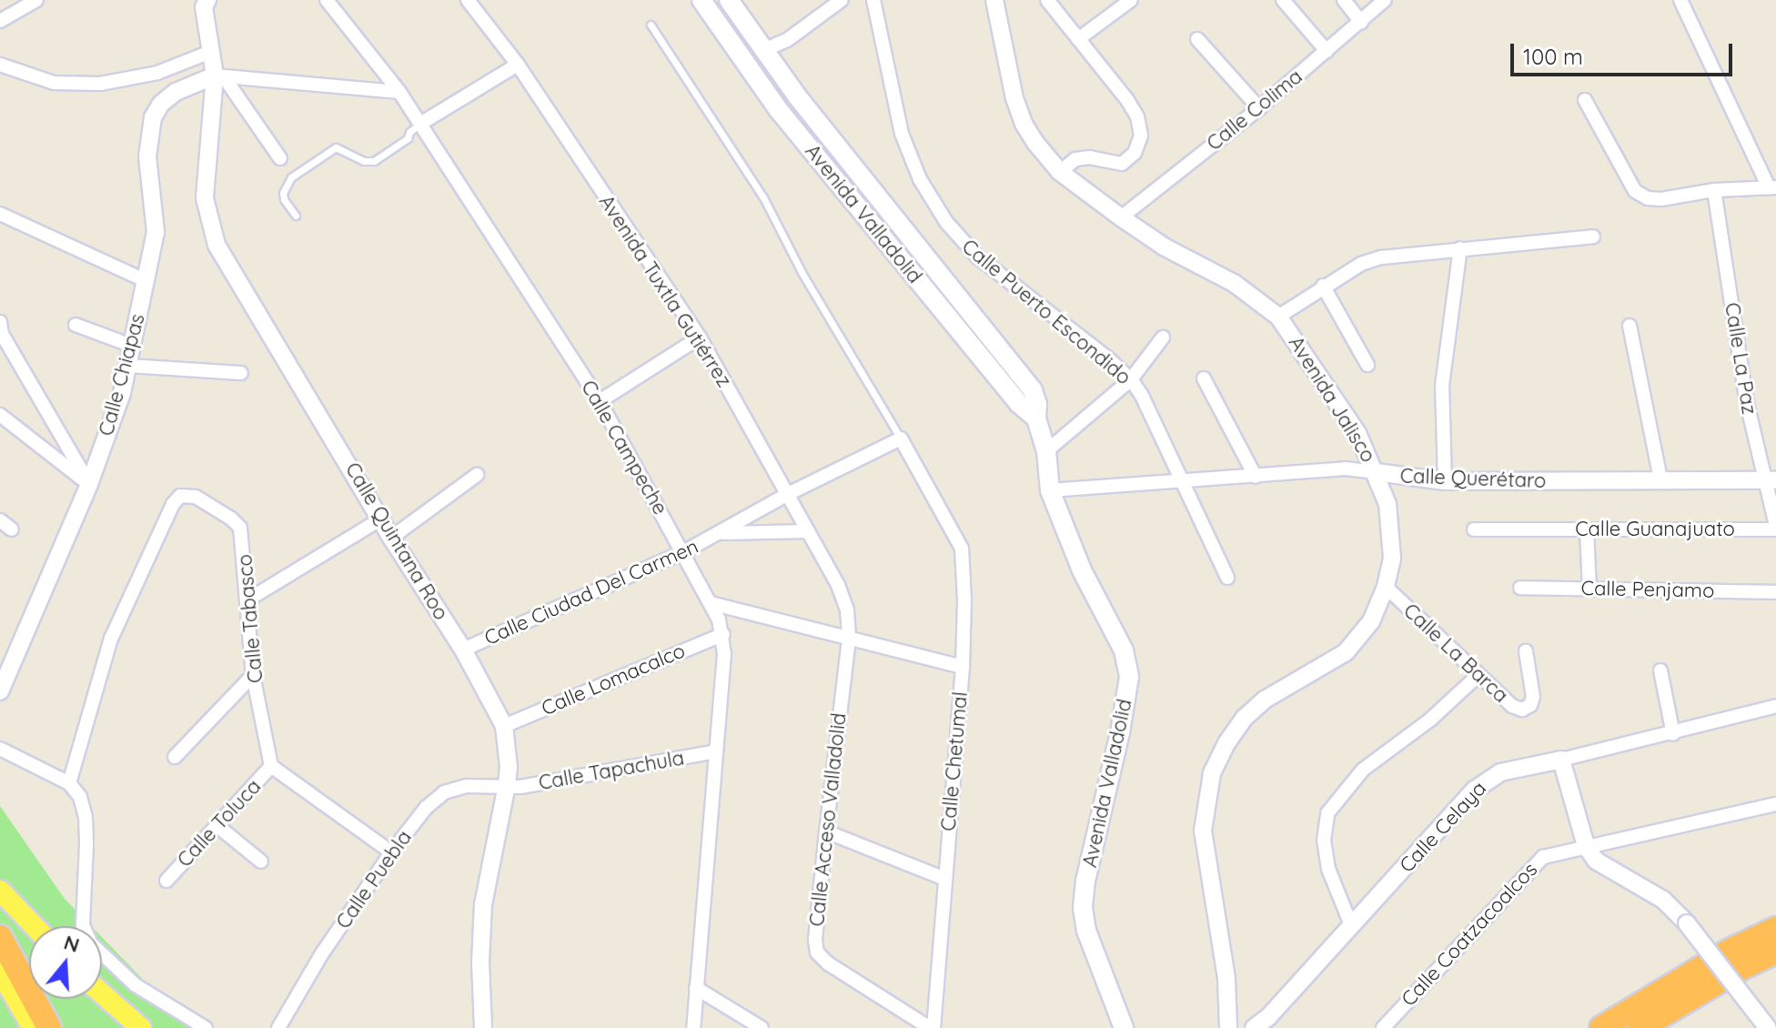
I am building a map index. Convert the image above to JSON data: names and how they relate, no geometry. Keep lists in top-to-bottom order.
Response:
{
  "streets": {
    "main road": ["Avenida Valladolid"],
    "street": [
      "Calle Colima",
      "Avenida Tuxtla Gutiérrez",
      "Calle Puerto Escondido",
      "Calle La Paz",
      "Calle Chiapas",
      "Avenida Jalisco",
      "Calle Campeche",
      "Calle Querétaro",
      "Calle Guanajuato",
      "Calle Quintana Roo",
      "Calle Penjamo",
      "Calle Ciudad Del Carmen",
      "Calle Tabasco",
      "Calle La Barca",
      "Calle Lomacalco",
      "Calle Chetumal",
      "Calle Tapachula",
      "Calle Acceso Valladolid",
      "Calle Toluca",
      "Calle Celaya",
      "Calle Puebla",
      "Calle Coatzacoalcos"
    ]
  },
  "crossings": [
    ["Calle Colima", "Avenida Jalisco"],
    ["Avenida Valladolid", "Calle Querétaro"],
    ["Avenida Tuxtla Gutiérrez", "Calle Ciudad Del Carmen"],
    ["Avenida Tuxtla Gutiérrez", "Calle Chetumal"],
    ["Avenida Tuxtla Gutiérrez", "Calle Acceso Valladolid"],
    ["Calle Puerto Escondido", "Calle Querétaro"],
    ["Calle La Paz", "Calle Querétaro"],
    ["Calle La Paz", "Calle Guanajuato"],
    ["Calle Chiapas", "Calle Quintana Roo"],
    ["Avenida Jalisco", "Calle Querétaro"],
    ["Avenida Jalisco", "Calle La Barca"],
    ["Calle Campeche", "Calle Ciudad Del Carmen"],
    ["Calle Campeche", "Calle Lomacalco"],
    ["Calle Campeche", "Calle Chetumal"],
    ["Calle Campeche", "Calle Tapachula"],
    ["Calle Quintana Roo", "Calle Ciudad Del Carmen"],
    ["Calle Quintana Roo", "Calle Lomacalco"],
    ["Calle Quintana Roo", "Calle Tapachula"],
    ["Calle Quintana Roo", "Calle Puebla"],
    ["Calle Tabasco", "Calle Toluca"],
    ["Calle Chetumal", "Calle Acceso Valladolid"],
    ["Calle Tapachula", "Calle Puebla"]
  ],
  "scale_bar": "100 m",
  "north": "top"
}
